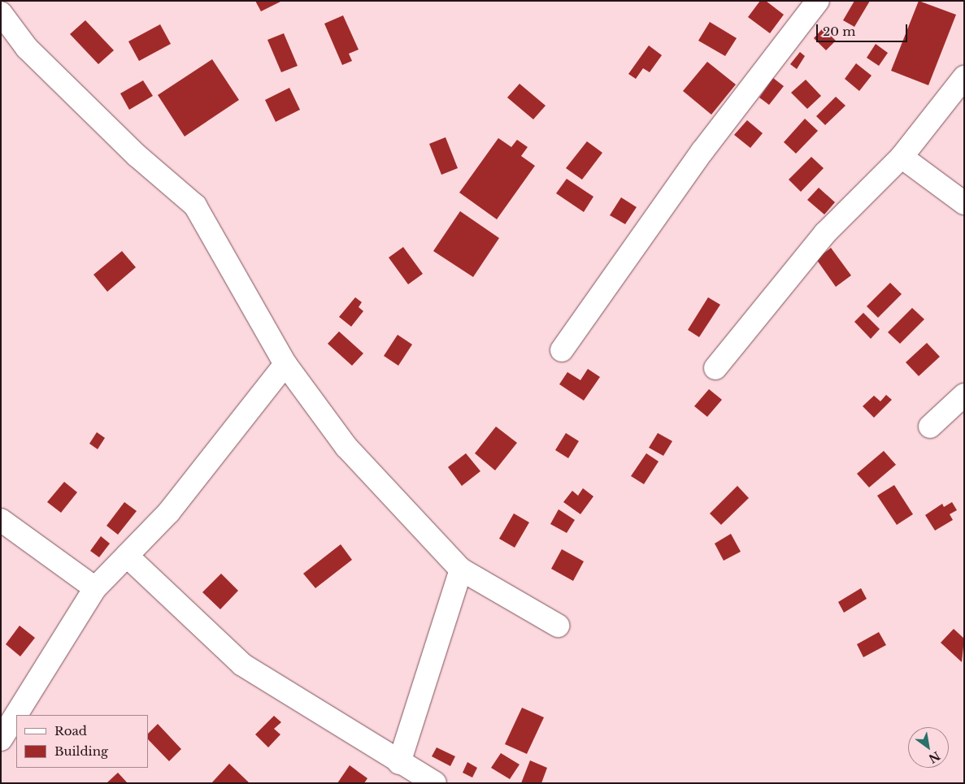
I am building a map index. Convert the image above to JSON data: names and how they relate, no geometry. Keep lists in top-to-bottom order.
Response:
{
  "legend": ["Road", "Building"],
  "scale_bar": "20 m",
  "north": "bottom right"
}
